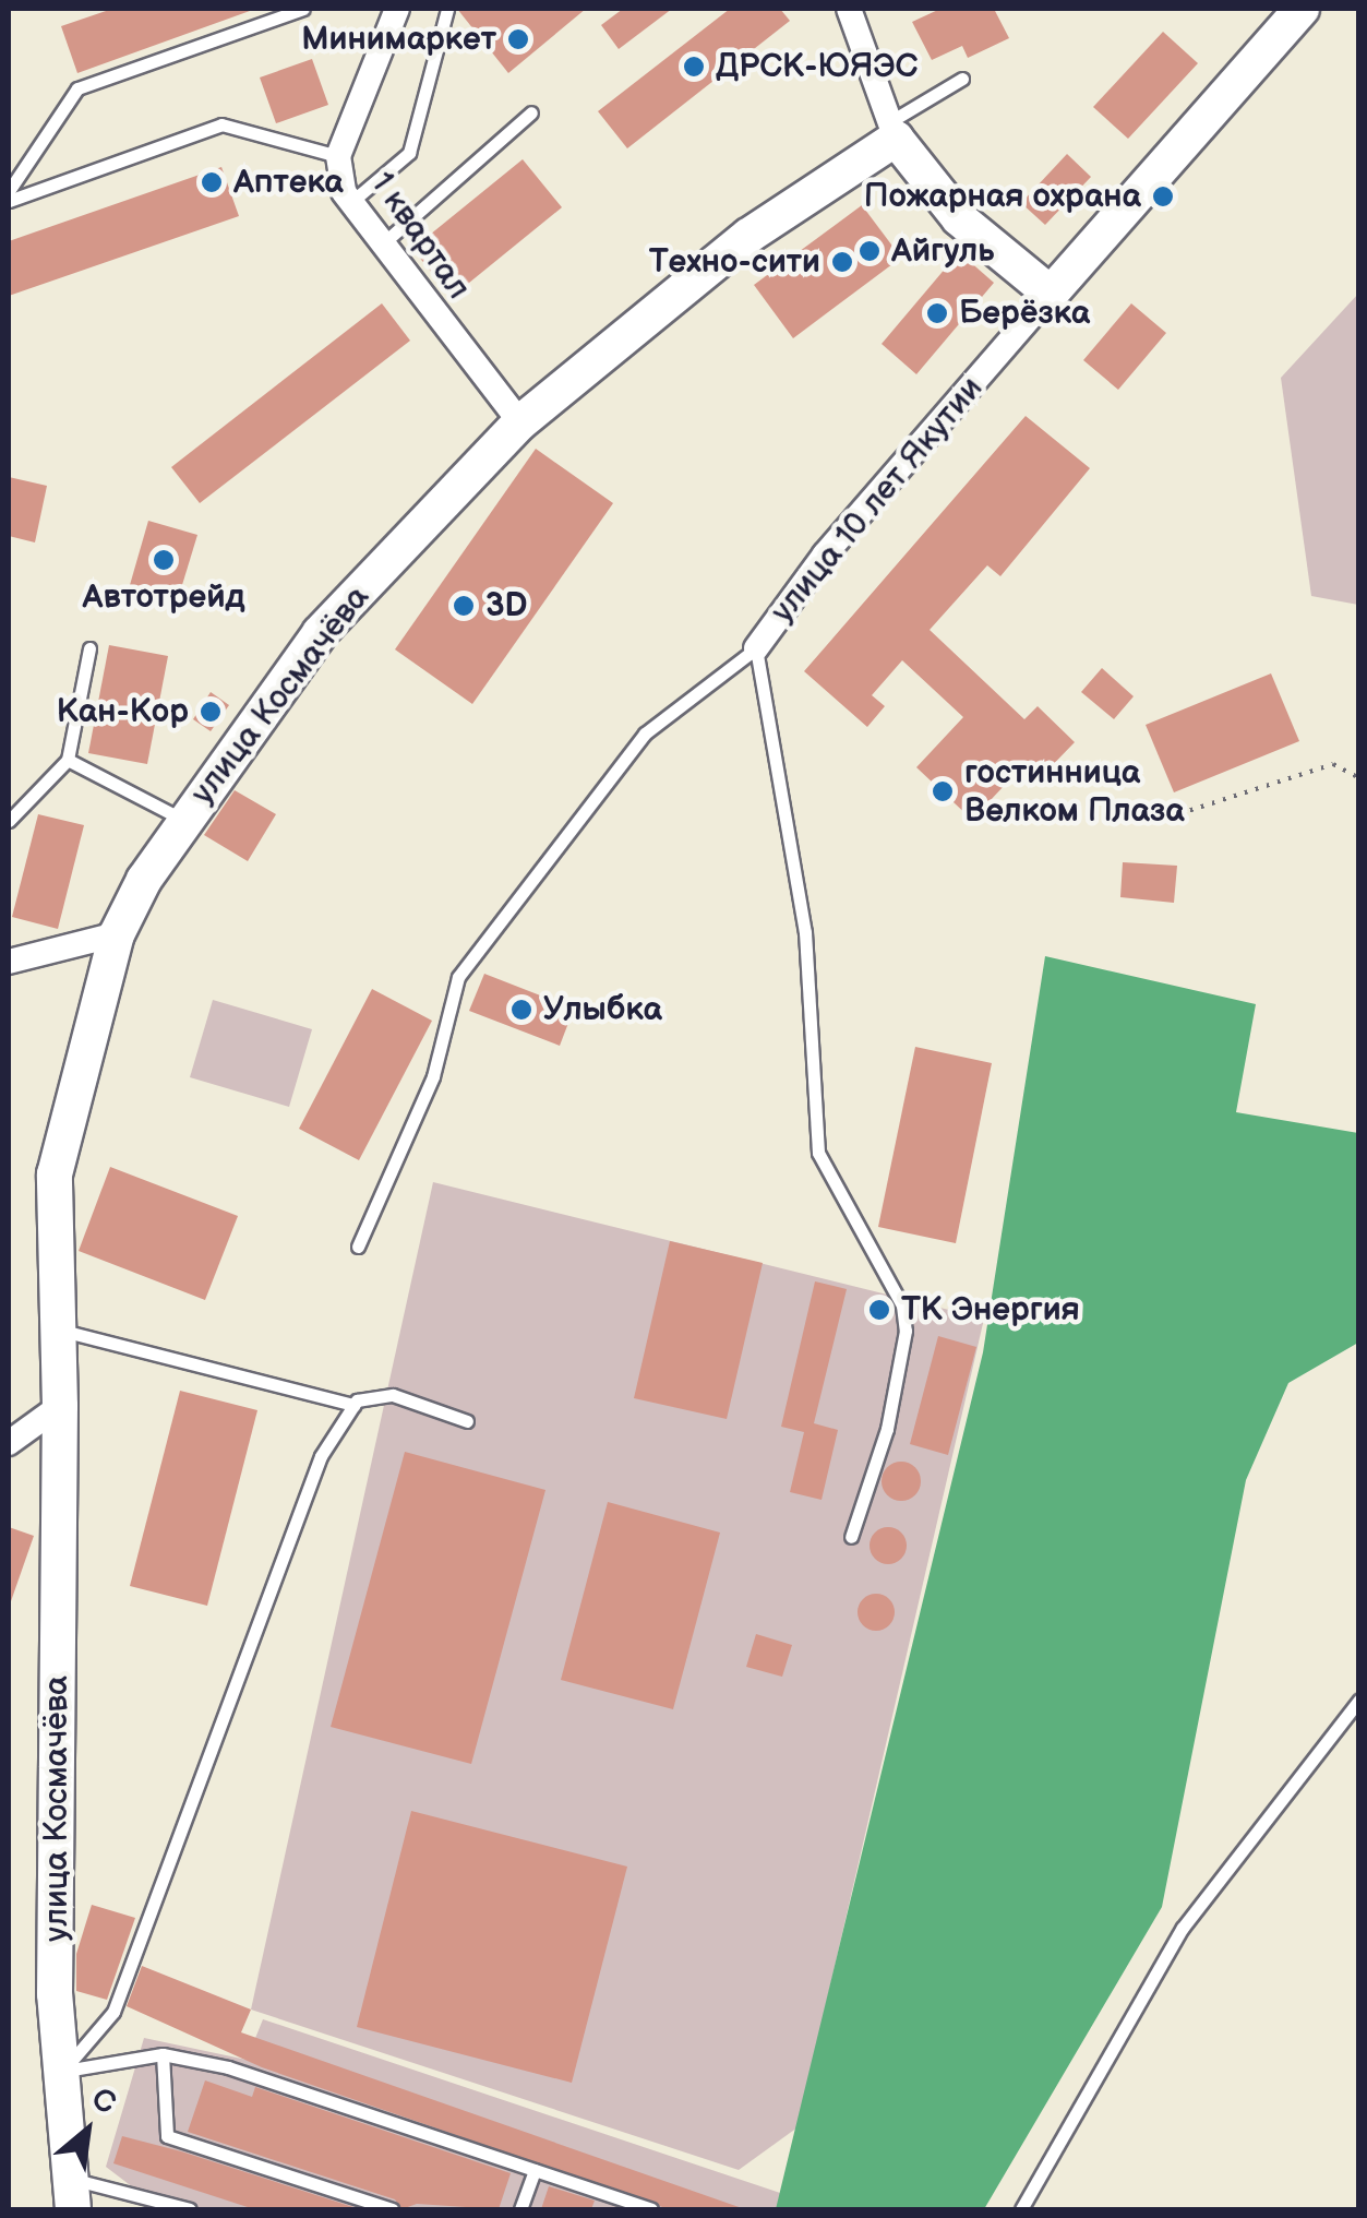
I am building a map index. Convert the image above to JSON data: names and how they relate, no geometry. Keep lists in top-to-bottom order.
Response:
{
  "streets": {
    "main road": ["улица 10 лет Якутии", "улица Космачёва"],
    "street": ["1 квартал"]
  },
  "crossings": [
    ["1 квартал", "улица Космачёва"]
  ],
  "places": [
    "Минимаркет",
    "ДРСК-ЮЯЭС",
    "Аптека",
    "Пожарная охрана",
    "Айгуль",
    "Техно-сити",
    "Берёзка",
    "Автотрейд",
    "3D",
    "Кан-Кор",
    "гостинница Велком Плаза",
    "Улыбка",
    "ТК Энергия"
  ],
  "north": "top right"
}
